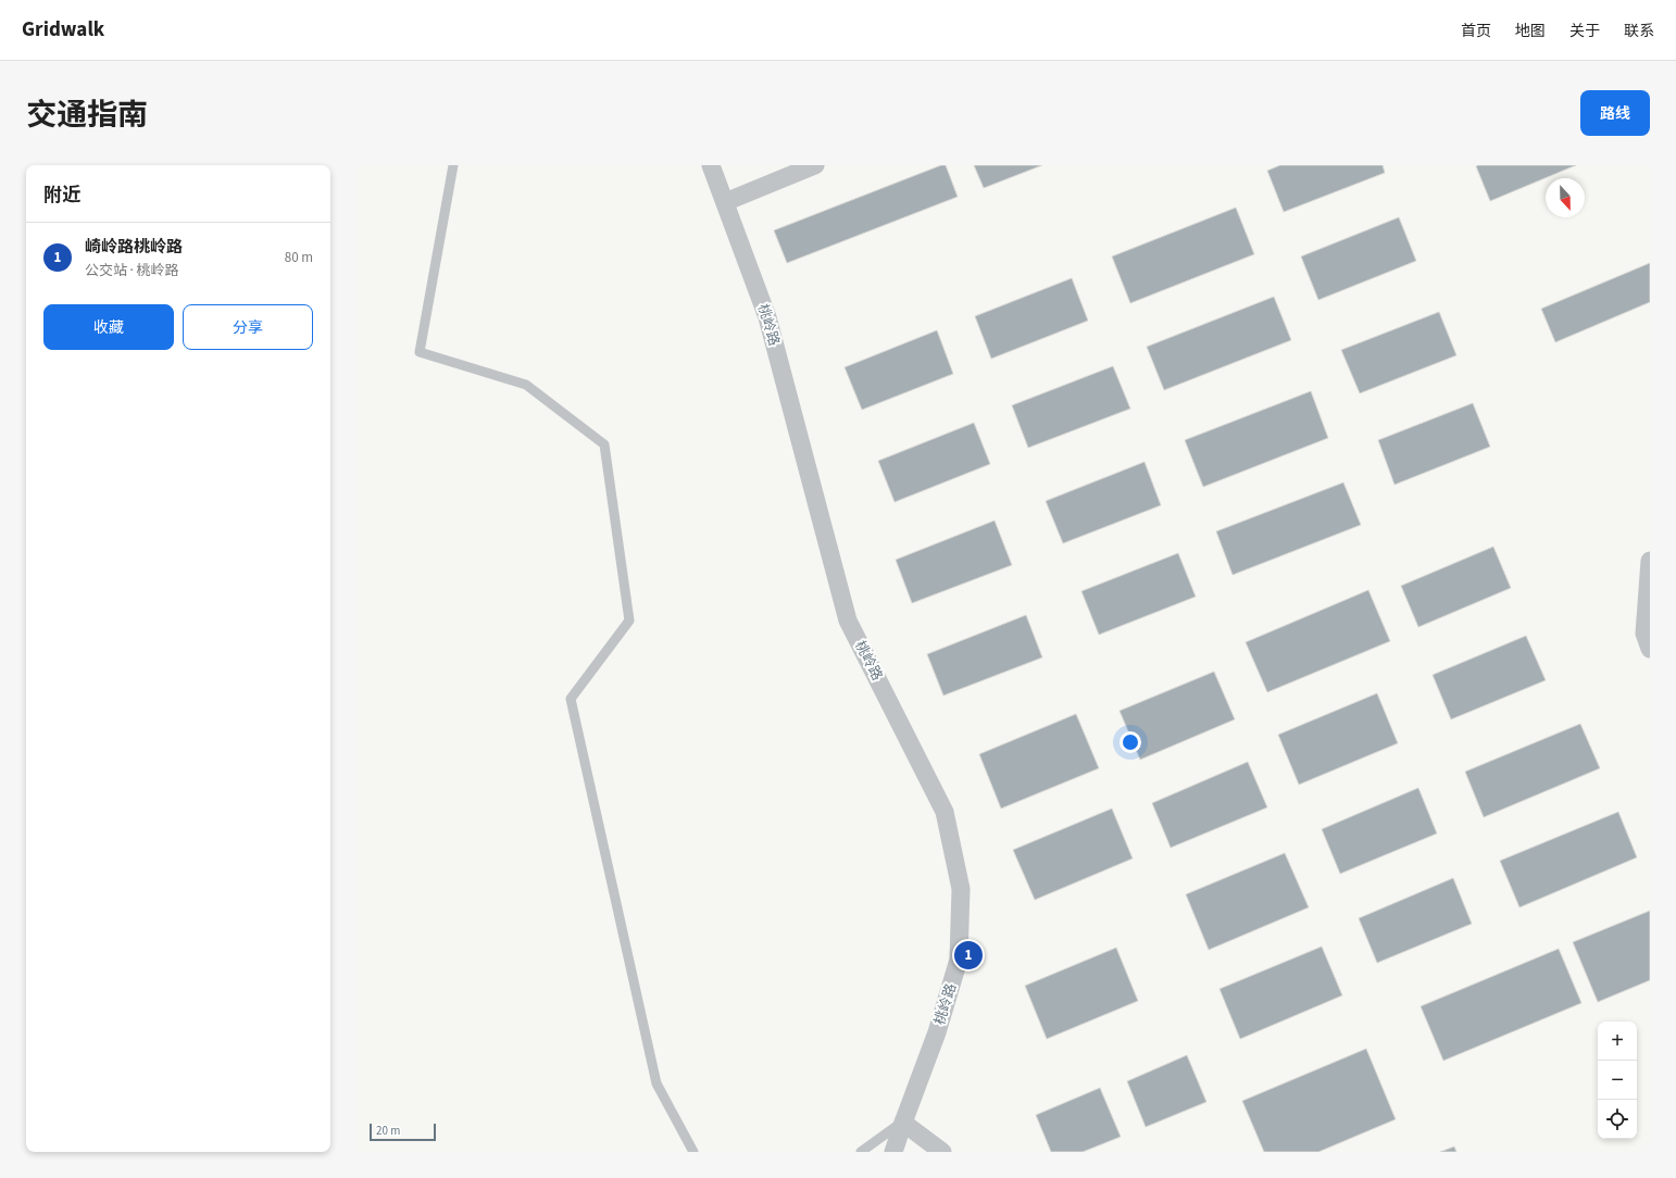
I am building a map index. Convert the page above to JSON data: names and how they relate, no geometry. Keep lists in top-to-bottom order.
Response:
{
  "streets": {
    "street": ["桃岭路"]
  },
  "scale_bar": "20 m",
  "north": "bottom",
  "page": {
    "header": "Gridwalk",
    "nav": [
      "首页",
      "地图",
      "关于",
      "联系"
    ],
    "title": "交通指南",
    "buttons": [
      "路线",
      ["收藏", "分享"]
    ],
    "heading": "附近",
    "list": [
      {
        "mark": "1",
        "name": "崎岭路桃岭路",
        "note": "公交站 · 桃岭路",
        "value": "80 m"
      }
    ],
    "pins": "1",
    "map_buttons": ["+", "−"],
    "scale": "20 m"
  }
}
